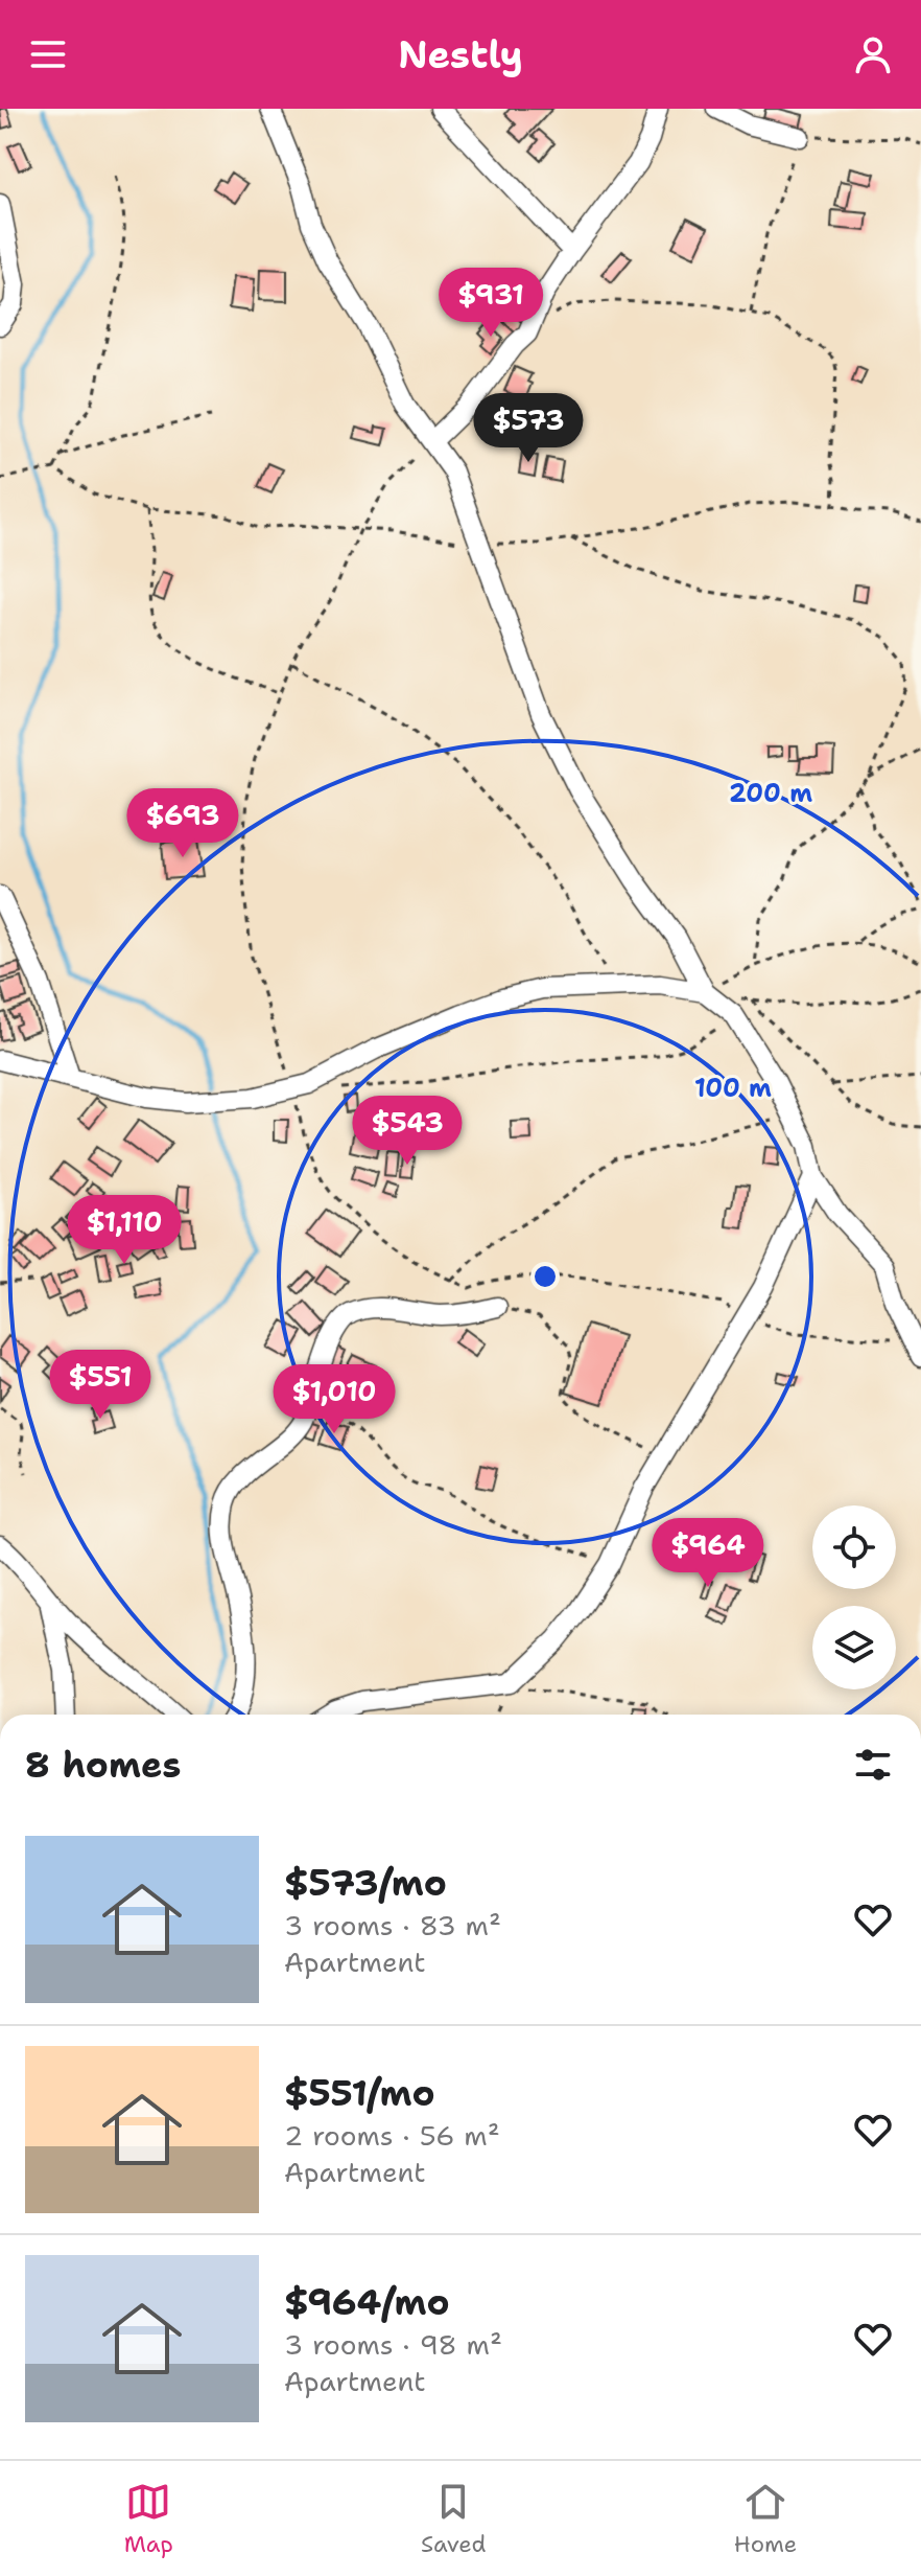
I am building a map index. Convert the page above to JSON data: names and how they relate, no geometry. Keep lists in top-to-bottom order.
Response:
{
  "page": {
    "header": "Nestly",
    "price": [
      "$931",
      "$573",
      "$693",
      "$543",
      "$1,110",
      "$551",
      "$1,010",
      "$964"
    ],
    "heading": "8 homes",
    "list": [
      {
        "name": "$573/mo",
        "note": "3 rooms · 83 m² · Apartment"
      },
      {
        "name": "$551/mo",
        "note": "2 rooms · 56 m² · Apartment"
      },
      {
        "name": "$964/mo",
        "note": "3 rooms · 98 m² · Apartment"
      }
    ],
    "tabs": ["Map", "Saved", "Home"]
  },
  "rings": ["200 m", "100 m"]
}
